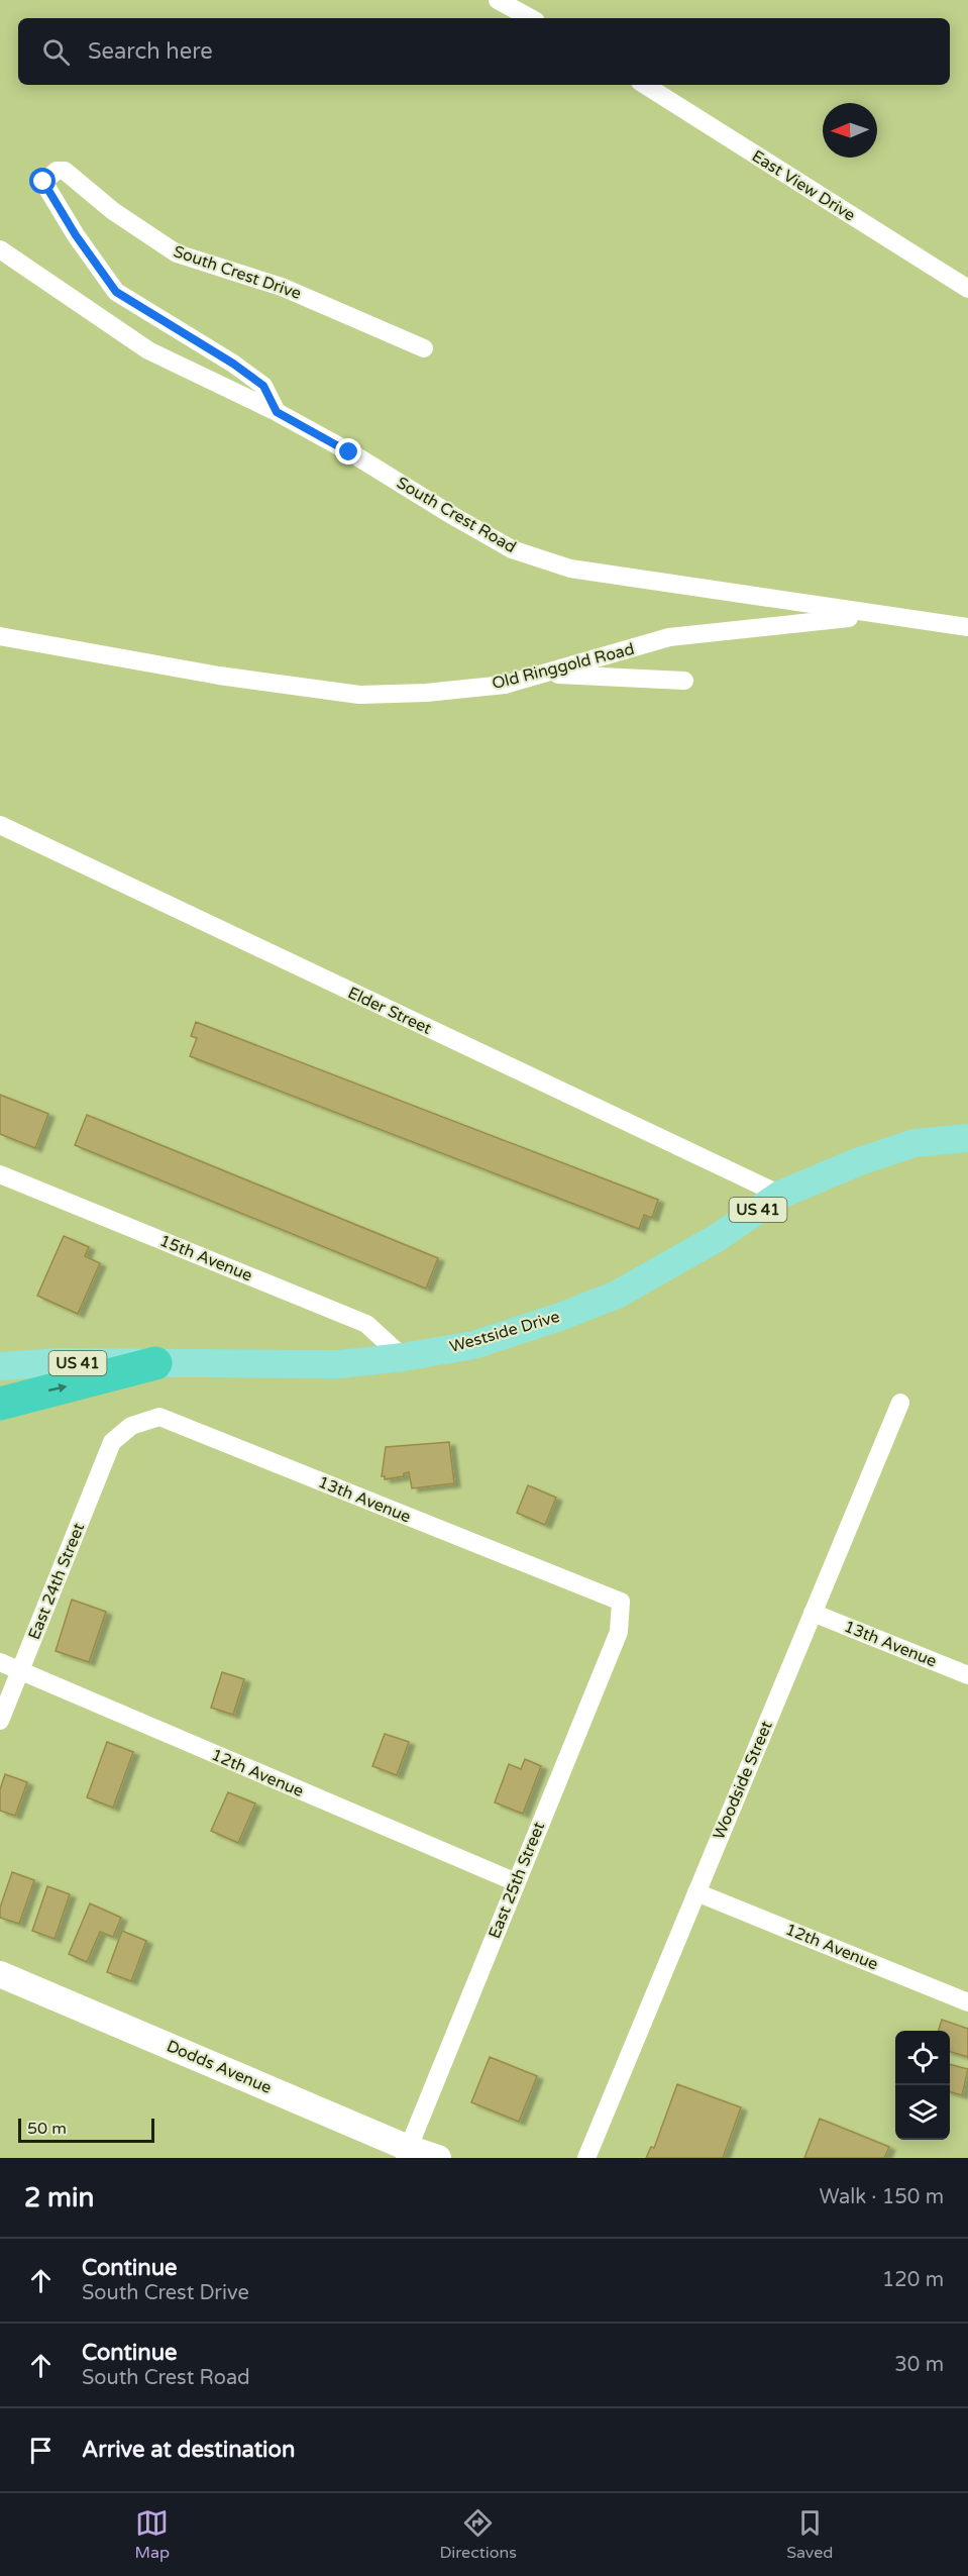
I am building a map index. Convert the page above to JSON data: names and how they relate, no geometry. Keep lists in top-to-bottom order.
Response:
{
  "streets": {
    "main road": ["US 41", "Westside Drive"],
    "street": [
      "East View Drive",
      "South Crest Drive",
      "South Crest Road",
      "Old Ringgold Road",
      "Elder Street",
      "15th Avenue",
      "13th Avenue",
      "East 24th Street",
      "12th Avenue",
      "Woodside Street",
      "East 25th Street",
      "Dodds Avenue"
    ]
  },
  "crossings": [
    ["South Crest Drive", "South Crest Road"],
    ["South Crest Road", "Old Ringgold Road"],
    ["Elder Street", "Westside Drive"],
    ["15th Avenue", "Westside Drive"],
    ["13th Avenue", "East 24th Street"],
    ["13th Avenue", "Woodside Street"],
    ["13th Avenue", "East 25th Street"],
    ["East 24th Street", "12th Avenue"],
    ["12th Avenue", "Woodside Street"],
    ["12th Avenue", "East 25th Street"],
    ["East 25th Street", "Dodds Avenue"]
  ],
  "scale_bar": "50 m",
  "north": "left",
  "page": {
    "search": "Search here",
    "scale": "50 m",
    "heading": ["2 min", "Walk · 150 m"],
    "list": [
      ["Continue", "South Crest Drive", "120 m"],
      ["Continue", "South Crest Road", "30 m"],
      "Arrive at destination"
    ],
    "nav": ["Map", "Directions", "Saved"]
  }
}
